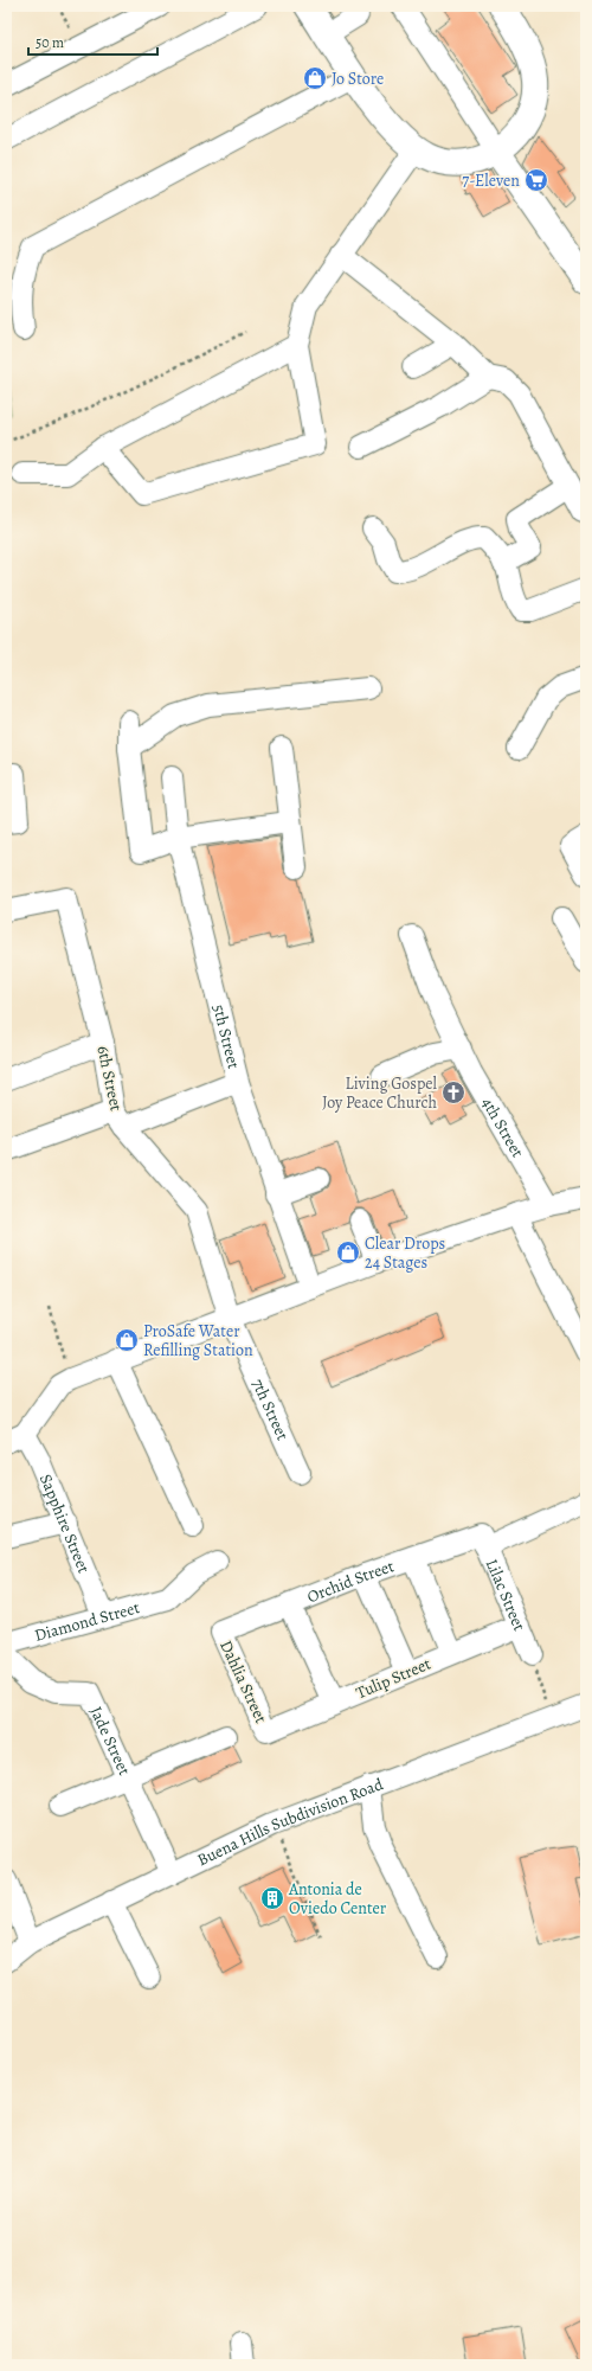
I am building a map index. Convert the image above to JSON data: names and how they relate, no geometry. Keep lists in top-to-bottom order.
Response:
{
  "streets": {
    "street": [
      "5th Street",
      "6th Street",
      "4th Street",
      "7th Street",
      "Sapphire Street",
      "Orchid Street",
      "Lilac Street",
      "Diamond Street",
      "Tulip Street",
      "Dahlia Street",
      "Jade Street",
      "Buena Hills Subdivision Road"
    ]
  },
  "crossings": [
    ["6th Street", "7th Street"],
    ["Sapphire Street", "Diamond Street"],
    ["Orchid Street", "Lilac Street"],
    ["Orchid Street", "Dahlia Street"],
    ["Lilac Street", "Tulip Street"],
    ["Tulip Street", "Dahlia Street"],
    ["Jade Street", "Buena Hills Subdivision Road"]
  ],
  "places": {
    "shop": ["Jo Store", "Clear Drops 24 Stages", "ProSafe Water Refilling Station"],
    "supermarket": ["7-Eleven"],
    "church": ["Living Gospel Joy Peace Church"],
    "building": ["Antonia de Oviedo Center"]
  },
  "scale_bar": "50 m"
}
